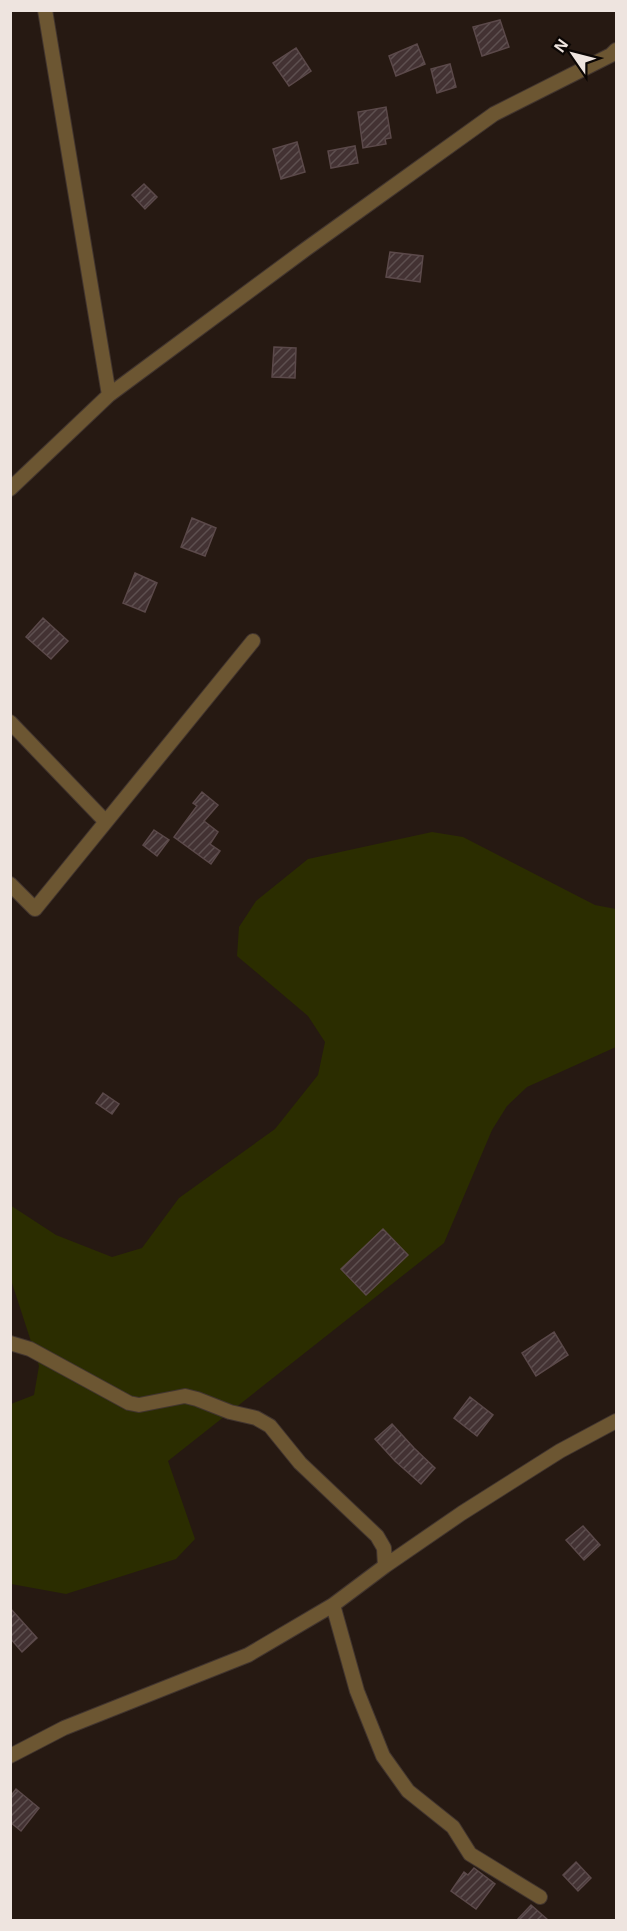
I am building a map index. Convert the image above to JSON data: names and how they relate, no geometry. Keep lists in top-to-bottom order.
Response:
{
  "north": "top left"
}
